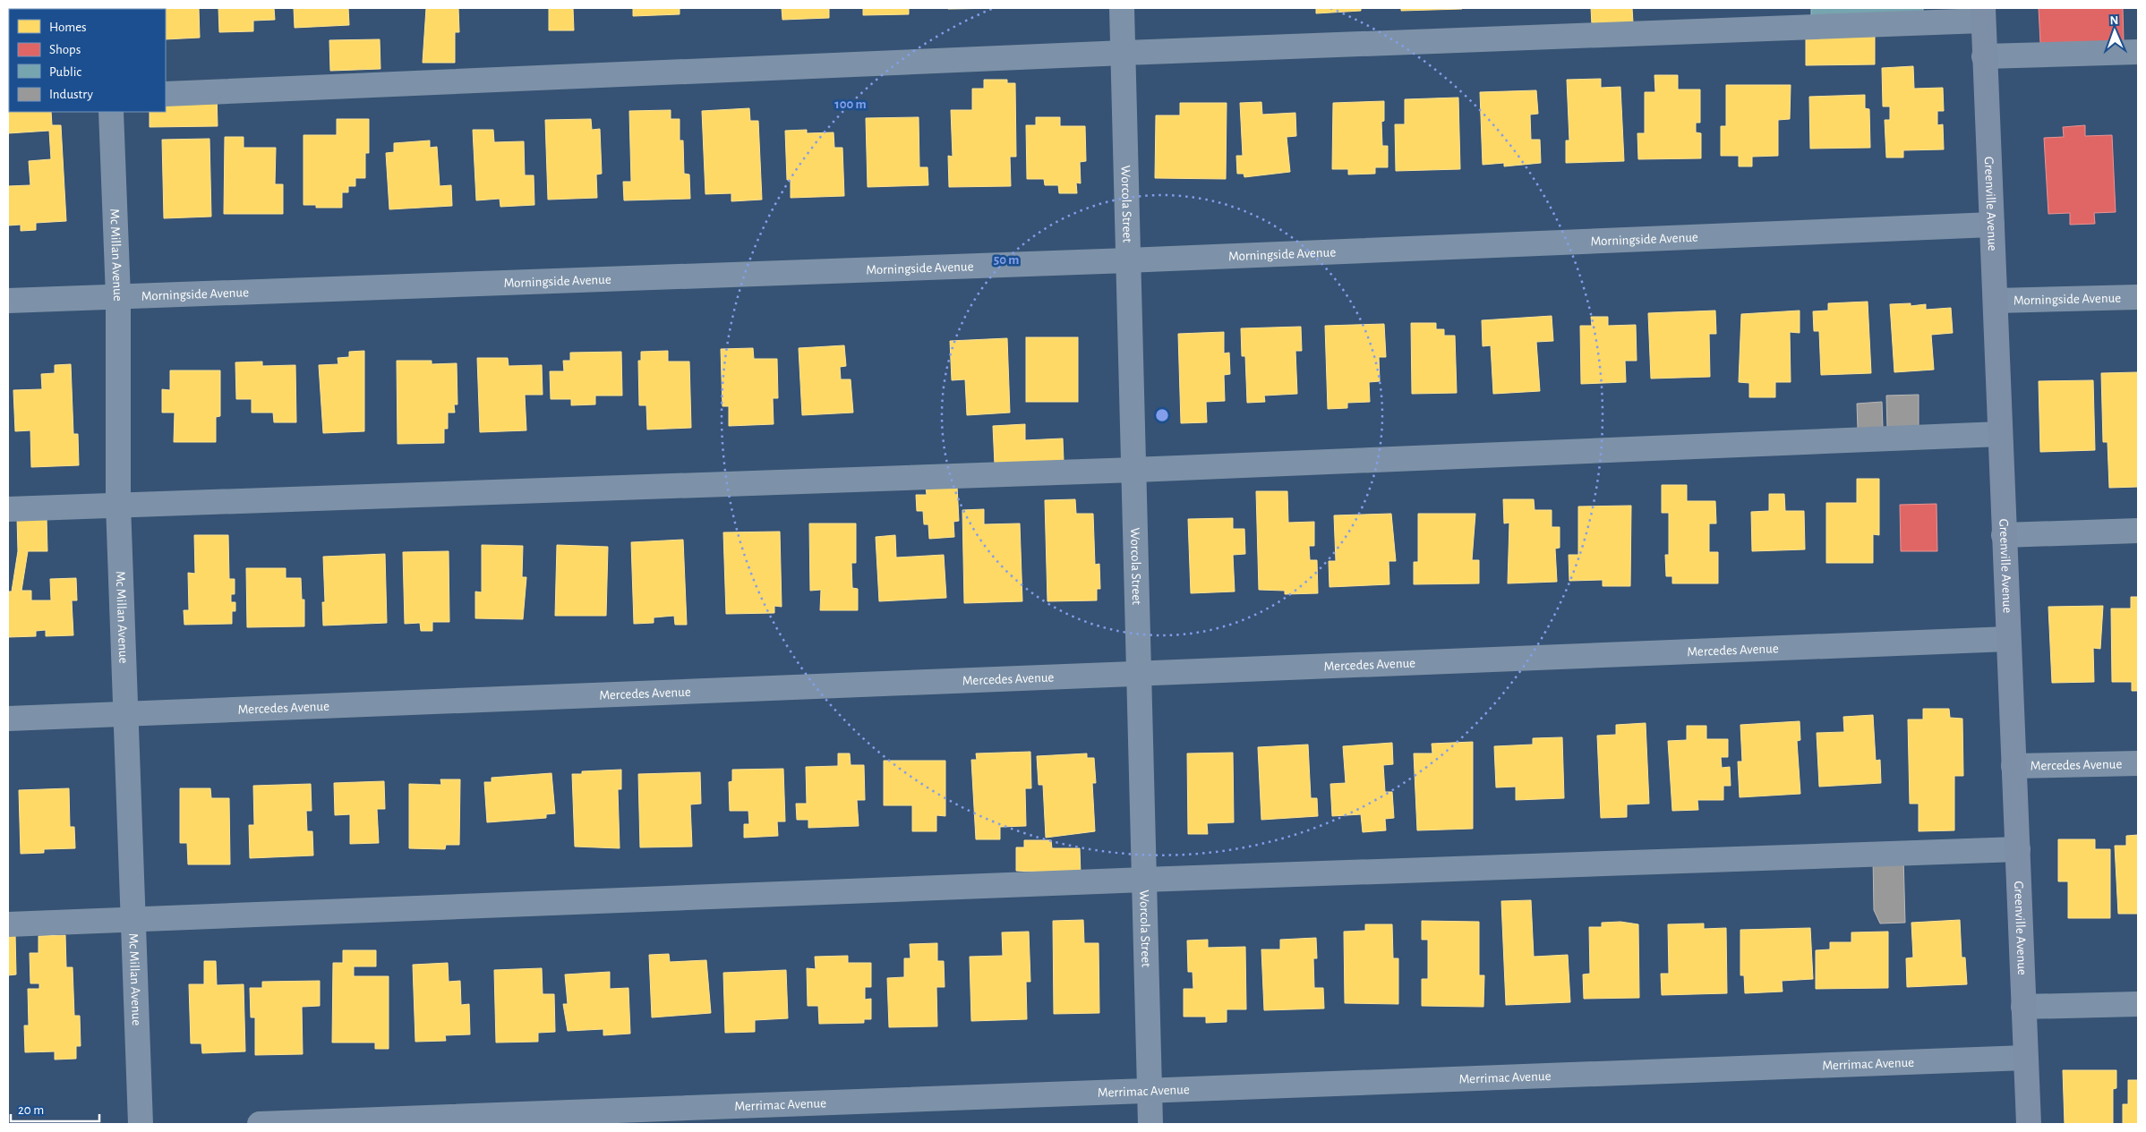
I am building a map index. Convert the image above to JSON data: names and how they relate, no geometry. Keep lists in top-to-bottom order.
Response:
{
  "streets": {
    "main road": ["Greenville Avenue"],
    "street": [
      "Worcola Street",
      "Morningside Avenue",
      "Mc Millan Avenue",
      "Mercedes Avenue",
      "Merrimac Avenue"
    ]
  },
  "crossings": [
    ["Worcola Street", "Morningside Avenue"],
    ["Worcola Street", "Mercedes Avenue"],
    ["Worcola Street", "Merrimac Avenue"],
    ["Greenville Avenue", "Morningside Avenue"],
    ["Greenville Avenue", "Mercedes Avenue"],
    ["Greenville Avenue", "Merrimac Avenue"],
    ["Morningside Avenue", "Mc Millan Avenue"],
    ["Mc Millan Avenue", "Mercedes Avenue"]
  ],
  "legend": [
    "Homes",
    "Shops",
    "Public",
    "Industry"
  ],
  "scale_bar": "20 m",
  "north": "top",
  "rings": ["100 m", "50 m"]
}
